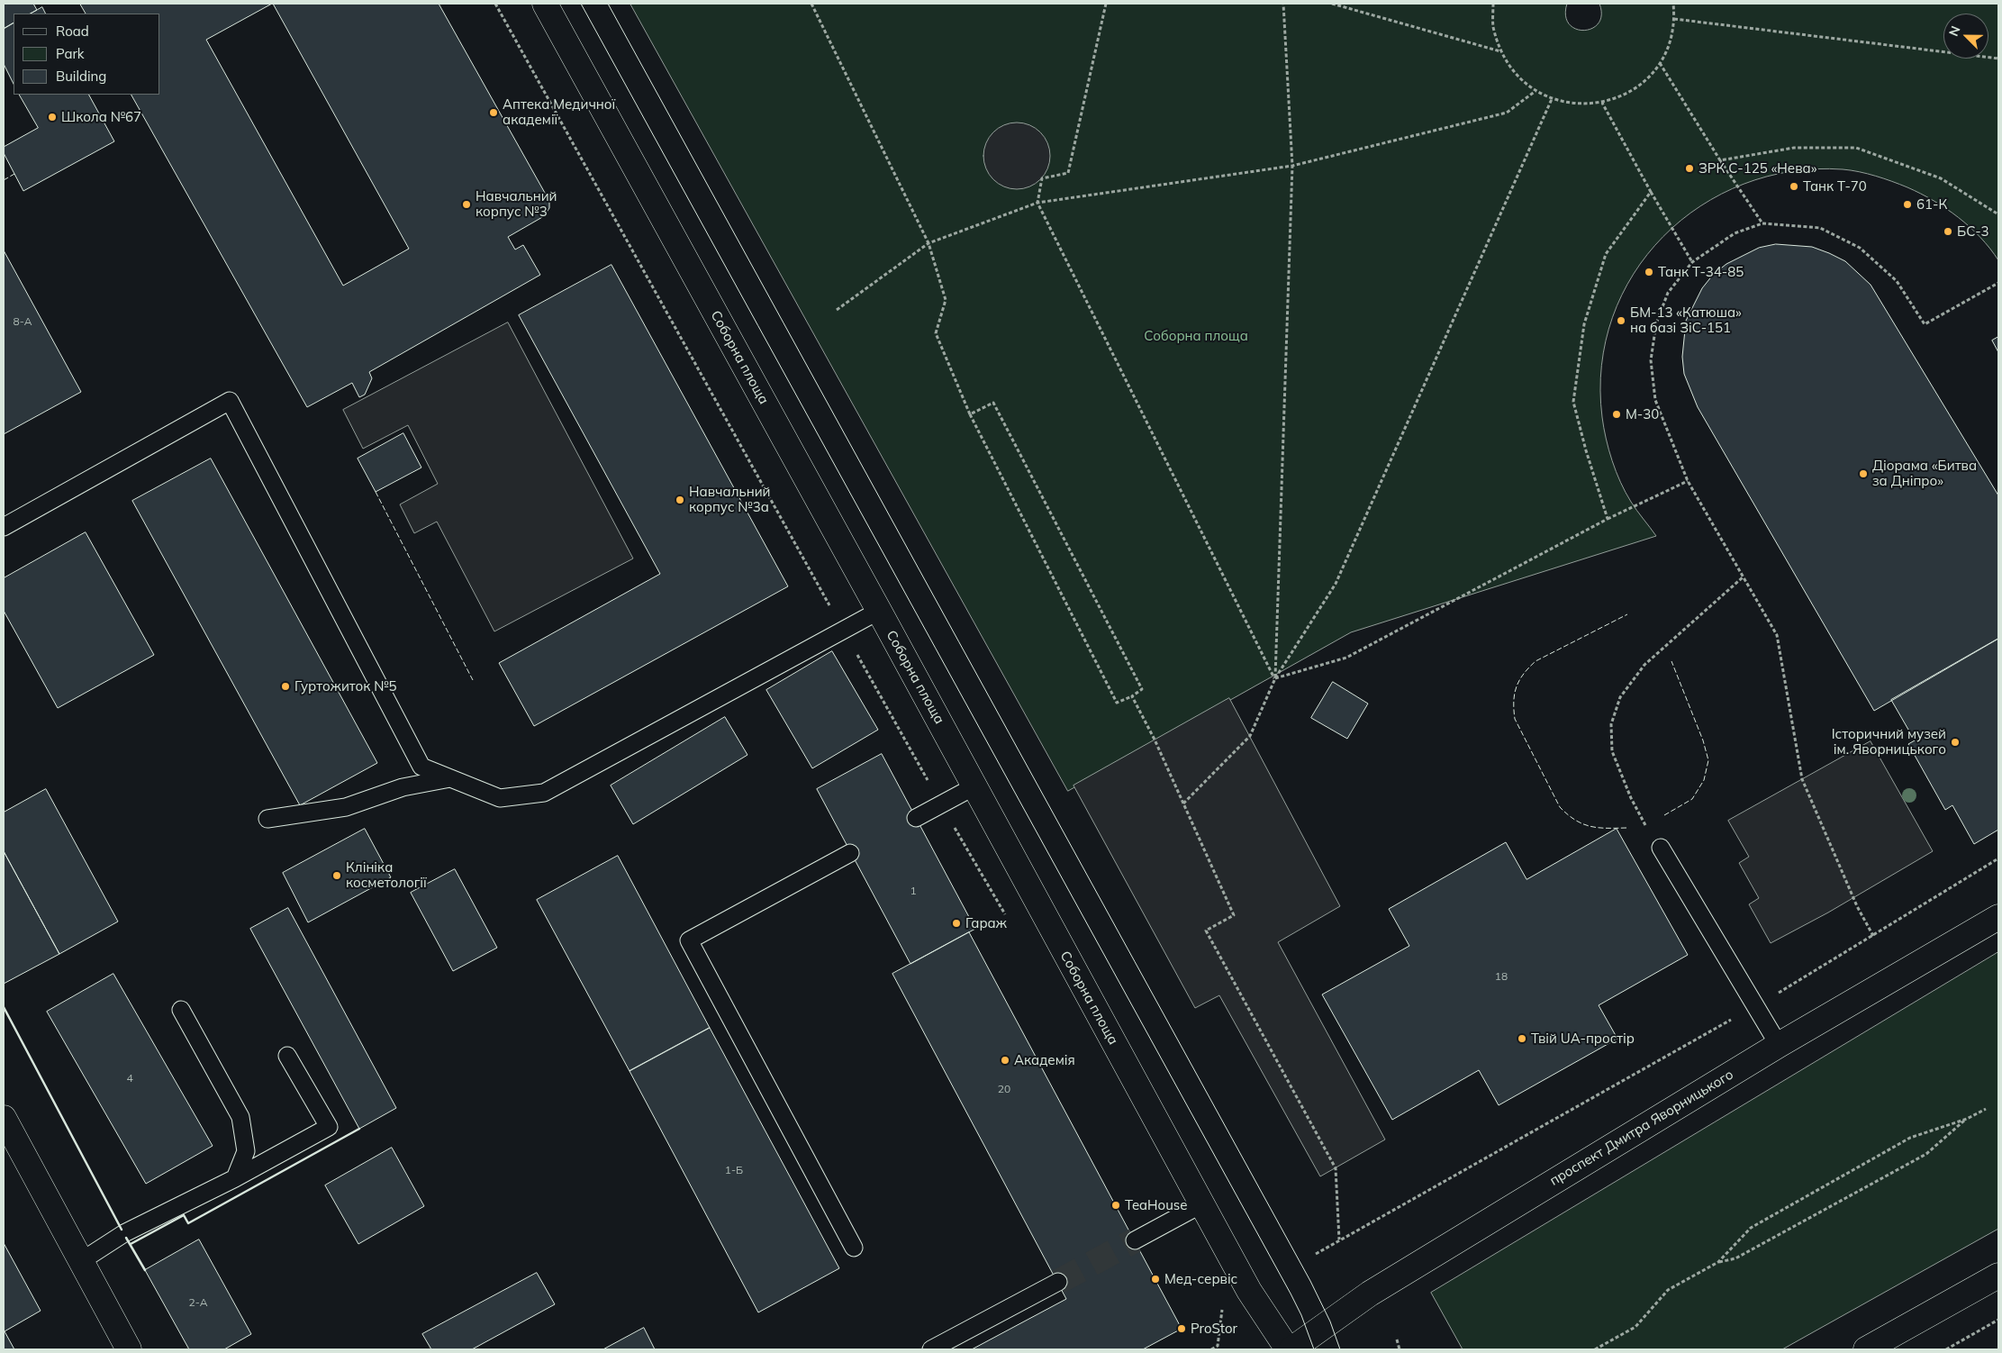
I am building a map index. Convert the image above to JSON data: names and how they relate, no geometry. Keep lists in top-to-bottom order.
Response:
{
  "streets": {
    "main road": ["Соборна площа", "проспект Дмитра Яворницького"]
  },
  "parks": ["Соборна площа"],
  "places": [
    "Аптека Медичної академії",
    "Школа №67",
    "ЗРК С-125 «Нева»",
    "Танк Т-70",
    "Навчальний корпус №3",
    "61-К",
    "БС-3",
    "Танк Т-34-85",
    "БМ-13 «Катюша» на базі ЗіС-151",
    "М-30",
    "Діорама «Битва за Дніпро»",
    "Навчальний корпус №3а",
    "Гуртожиток №5",
    "Історичний музей ім. Яворницького",
    "Клініка косметології",
    "Гараж",
    "Твій UA-простір",
    "Академія",
    "TeaHouse",
    "Мед-сервіс",
    "ProStor"
  ],
  "house_numbers": [
    "8-А",
    "1",
    "18",
    "4",
    "20",
    "1-Б",
    "2-А"
  ],
  "legend": ["Road", "Park", "Building"],
  "north": "top left"
}
